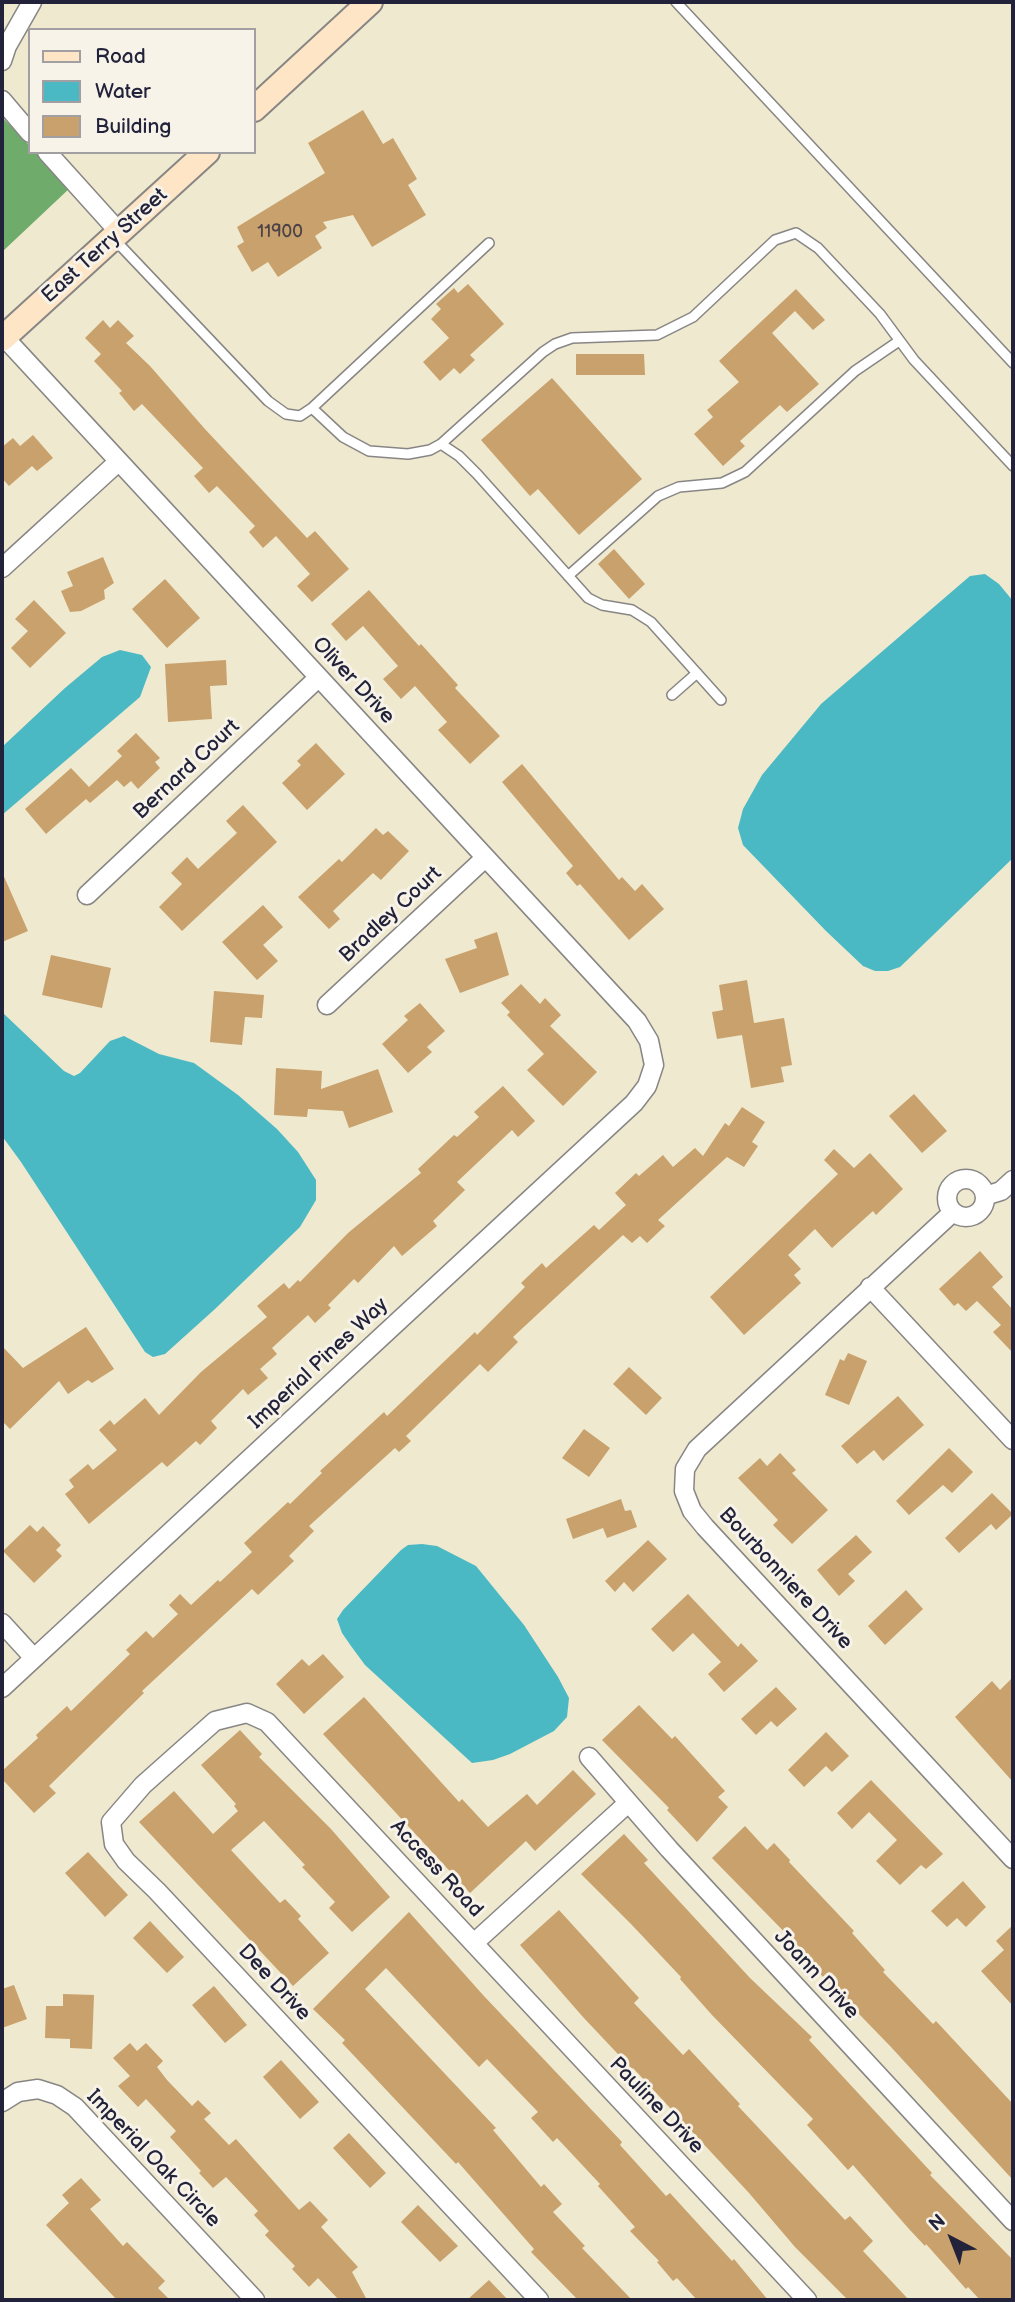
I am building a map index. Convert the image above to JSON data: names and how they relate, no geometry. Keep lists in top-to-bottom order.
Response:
{
  "streets": {
    "street": [
      "East Terry Street",
      "Oliver Drive",
      "Bernard Court",
      "Bradley Court",
      "Imperial Pines Way",
      "Bourbonniere Drive",
      "Access Road",
      "Joann Drive",
      "Dee Drive",
      "Pauline Drive",
      "Imperial Oak Circle"
    ]
  },
  "crossings": [
    ["East Terry Street", "Oliver Drive"],
    ["Oliver Drive", "Bernard Court"],
    ["Oliver Drive", "Bradley Court"],
    ["Oliver Drive", "Imperial Pines Way"],
    ["Access Road", "Joann Drive"],
    ["Access Road", "Dee Drive"],
    ["Access Road", "Pauline Drive"]
  ],
  "house_numbers": ["11900"],
  "legend": ["Road", "Water", "Building"],
  "north": "top left"
}
